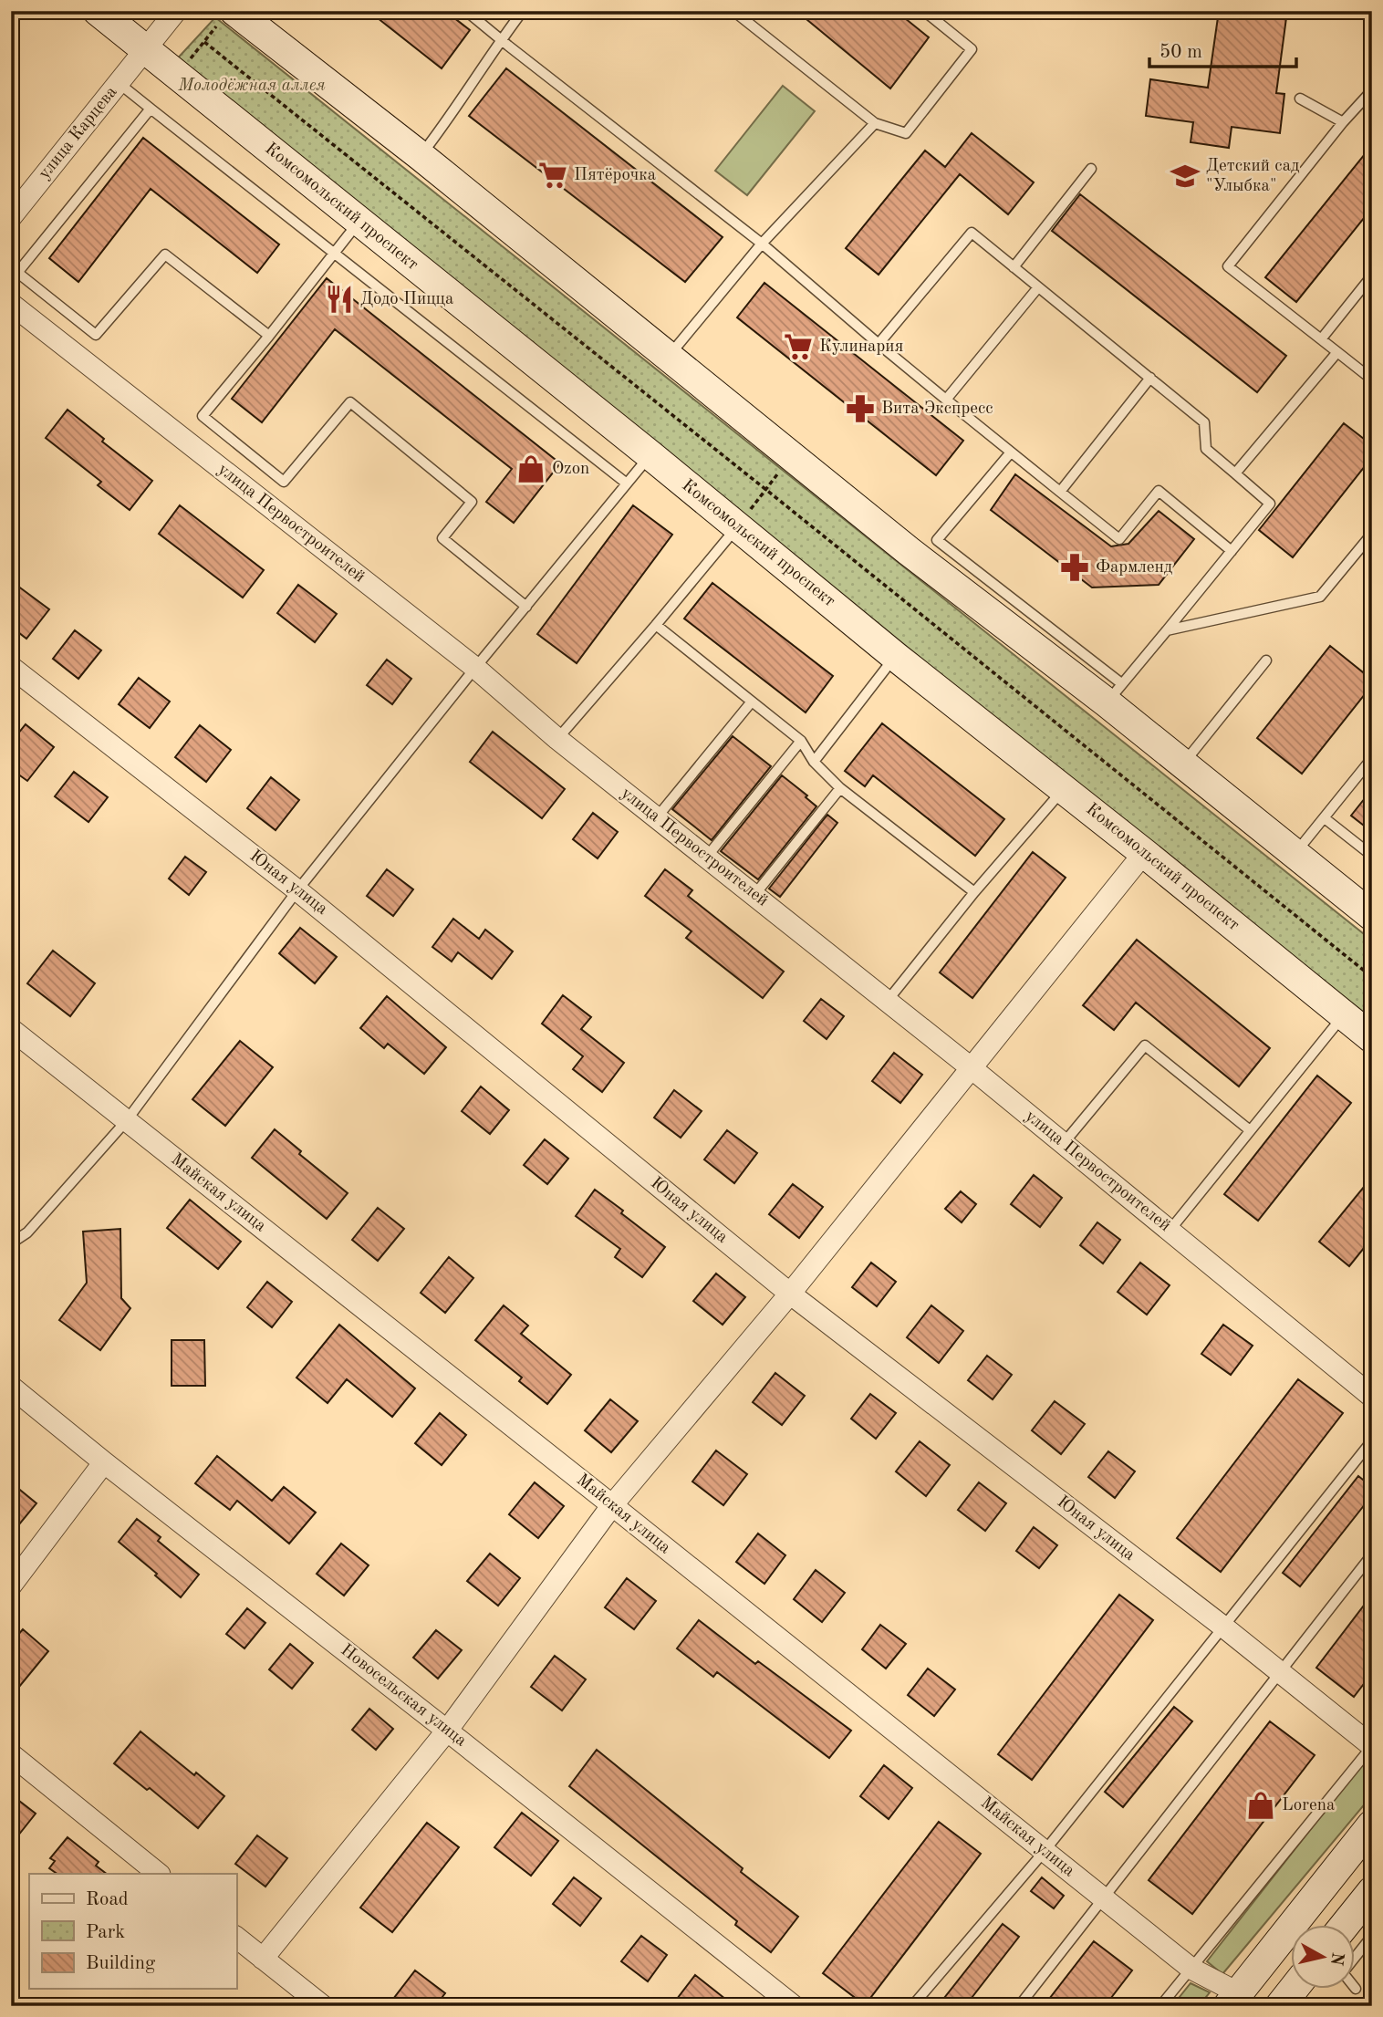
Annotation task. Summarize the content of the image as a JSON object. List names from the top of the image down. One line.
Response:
{"streets":{"main road":["Комсомольский проспект"],"street":["улица Карцева","улица Первостроителей","Юная улица","Майская улица","Новосельская улица"]},"crossings":[["улица Карцева","Комсомольский проспект"]],"parks":["Молодёжная аллея"],"places":{"supermarket":["Пятёрочка","Кулинария"],"school or university":["Детский сад \"Улыбка\""],"restaurant":["Додо Пицца"],"pharmacy":["Вита Экспресс","Фармленд"],"shop":["Ozon","Lorena"]},"legend":["Road","Park","Building"],"scale_bar":"50 m","north":"right"}
